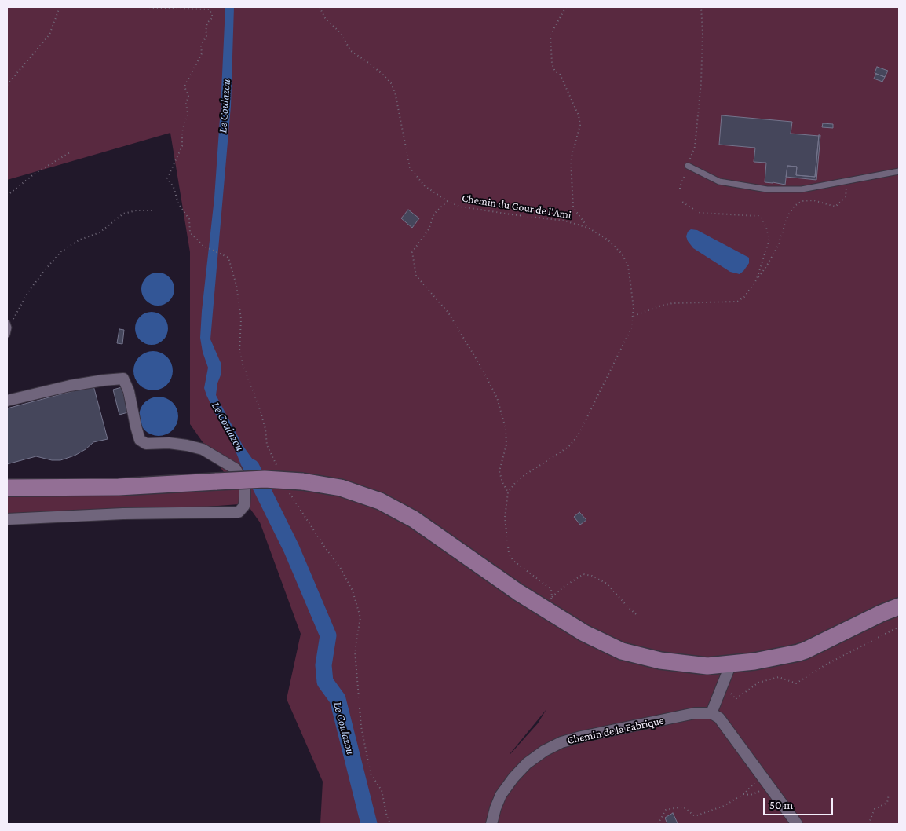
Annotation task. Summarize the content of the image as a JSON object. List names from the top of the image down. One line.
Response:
{"streets":{"street":["Chemin de la Fabrique"],"path":["Chemin du Gour de l'Ami"]},"water":["Le Coulazou"],"scale_bar":"50 m"}
